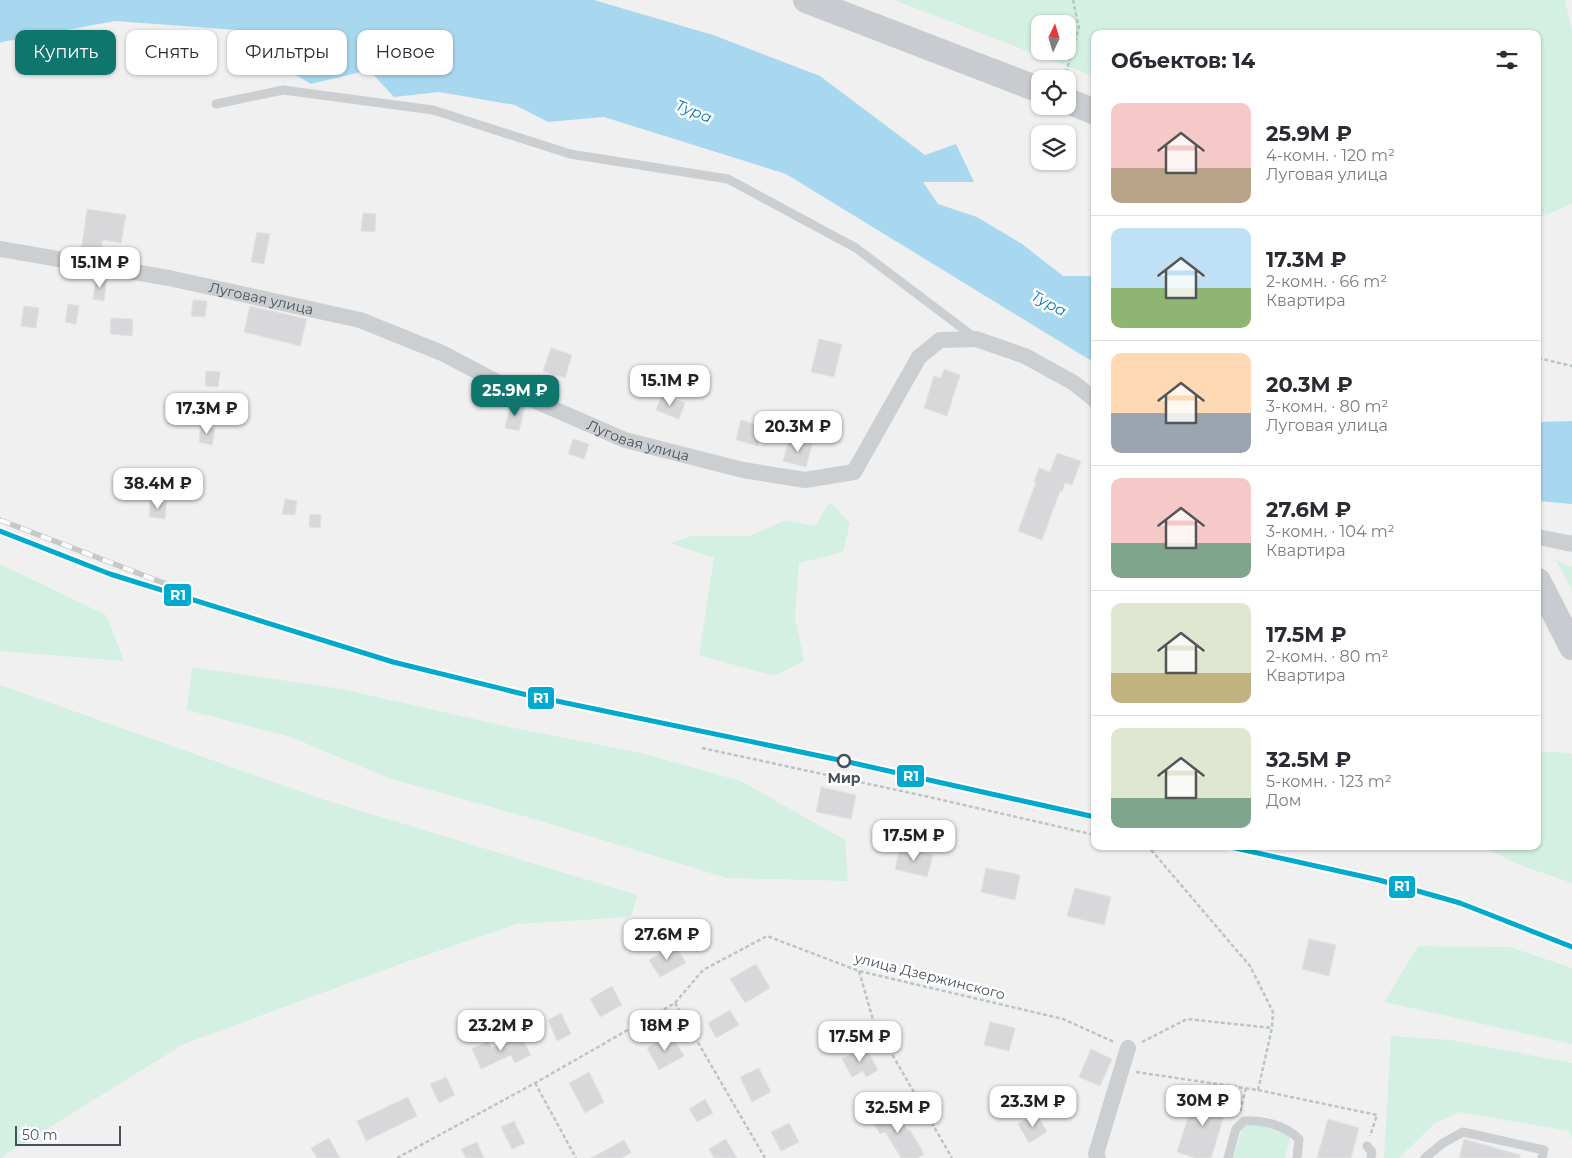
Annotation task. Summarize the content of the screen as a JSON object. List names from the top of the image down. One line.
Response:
{"streets":{"street":["Луговая улица"],"path":["улица Дзержинского"]},"water":["Тура"],"places":["Мир"],"lines":["transit line R1"],"scale_bar":"50 m","north":"top","page":{"chip":["Купить","Снять","Фильтры","Новое"],"heading":"Объектов: 14","list":[{"name":"25.9M ₽","note":"4-комн. · 120 m² · Луговая улица"},{"name":"17.3M ₽","note":"2-комн. · 66 m² · Квартира"},{"name":"20.3M ₽","note":"3-комн. · 80 m² · Луговая улица"},{"name":"27.6M ₽","note":"3-комн. · 104 m² · Квартира"},{"name":"17.5M ₽","note":"2-комн. · 80 m² · Квартира"},{"name":"32.5M ₽","note":"5-комн. · 123 m² · Дом"}],"price":["15.1M ₽","15.1M ₽","25.9M ₽","17.3M ₽","20.3M ₽","38.4M ₽","17.5M ₽","27.6M ₽","23.2M ₽","18M ₽","17.5M ₽","30M ₽","23.3M ₽","32.5M ₽"],"scale":"50 m"}}
